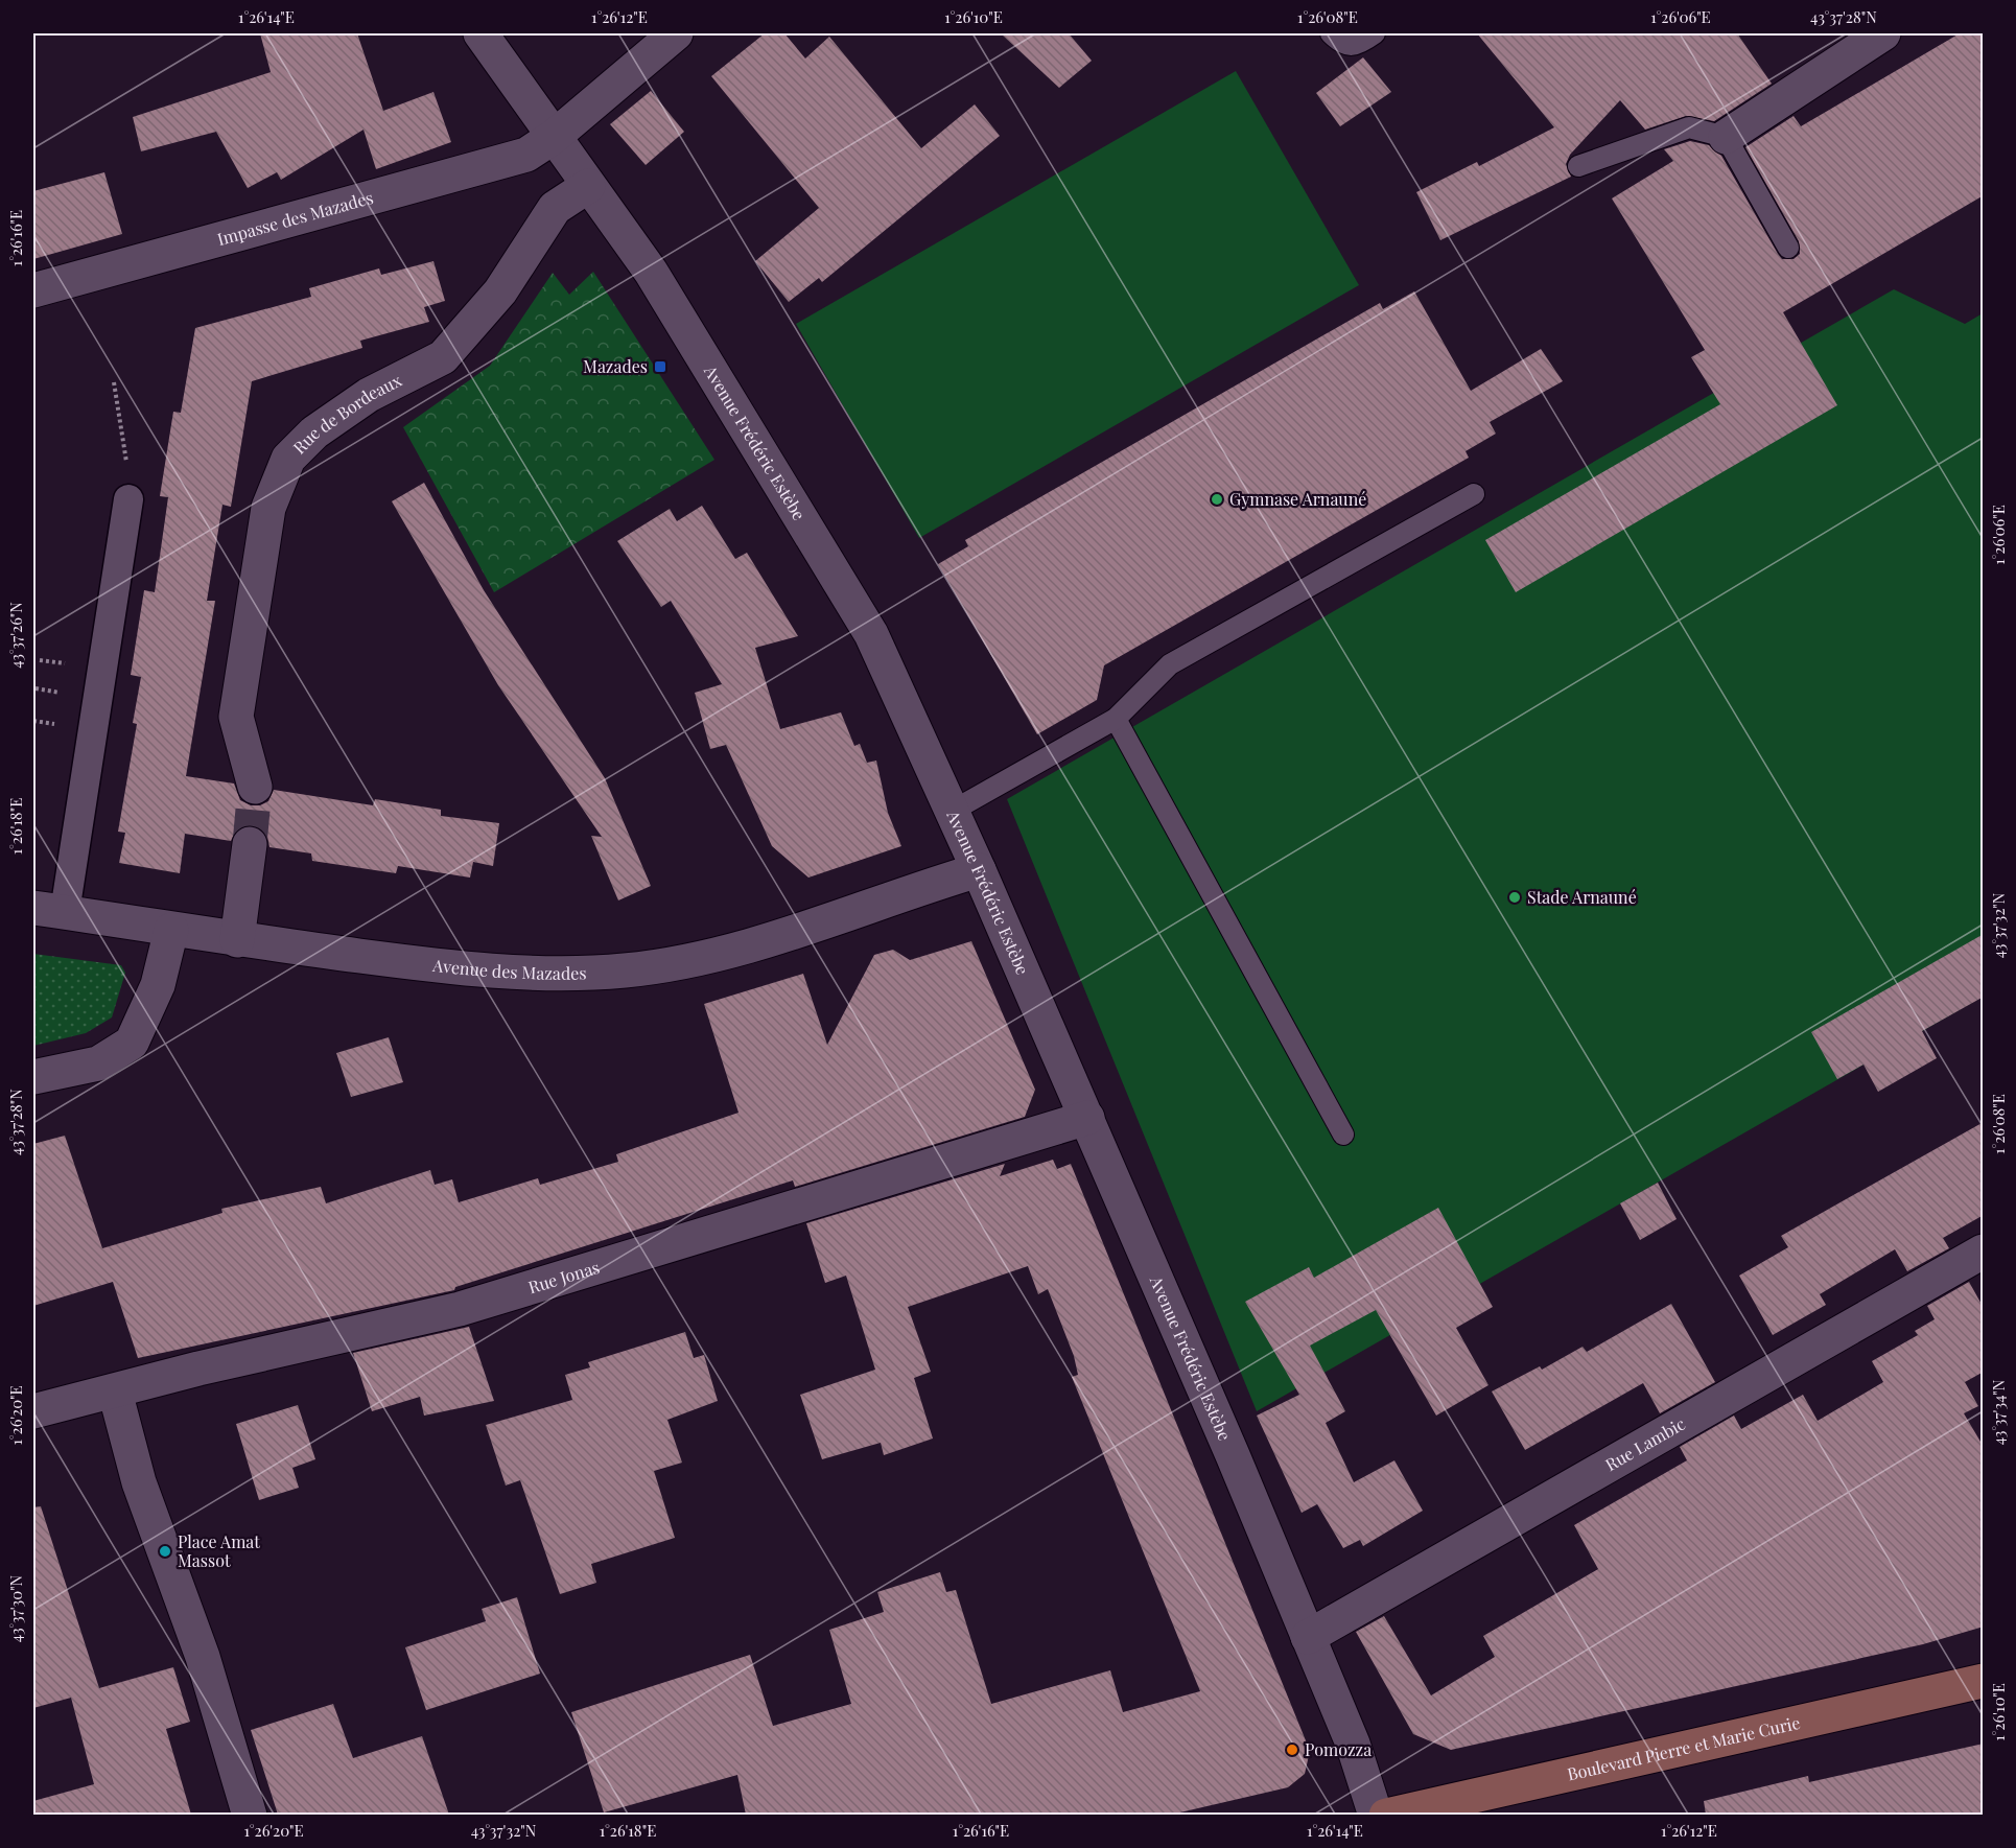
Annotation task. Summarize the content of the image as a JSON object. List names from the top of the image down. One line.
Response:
{"streets":{"main road":["Boulevard Pierre et Marie Curie"],"street":["Impasse des Mazades","Rue de Bordeaux","Avenue Frédéric Estèbe","Avenue des Mazades","Rue Jonas","Rue Lambic"]},"crossings":[["Impasse des Mazades","Avenue Frédéric Estèbe"],["Rue de Bordeaux","Avenue Frédéric Estèbe"],["Avenue Frédéric Estèbe","Avenue des Mazades"],["Avenue Frédéric Estèbe","Rue Jonas"],["Avenue Frédéric Estèbe","Rue Lambic"]],"places":{"transit":["Mazades"],"other":["Gymnase Arnauné","Stade Arnauné","Place Amat Massot","Pomozza"]},"coordinates":["1°26'14\"E","1°26'12\"E","1°26'10\"E","1°26'08\"E","1°26'06\"E","43°37'28\"N","1°26'16\"E","43°37'26\"N","1°26'18\"E","43°37'32\"N","43°37'34\"N","1°26'20\"E","43°37'30\"N"]}
